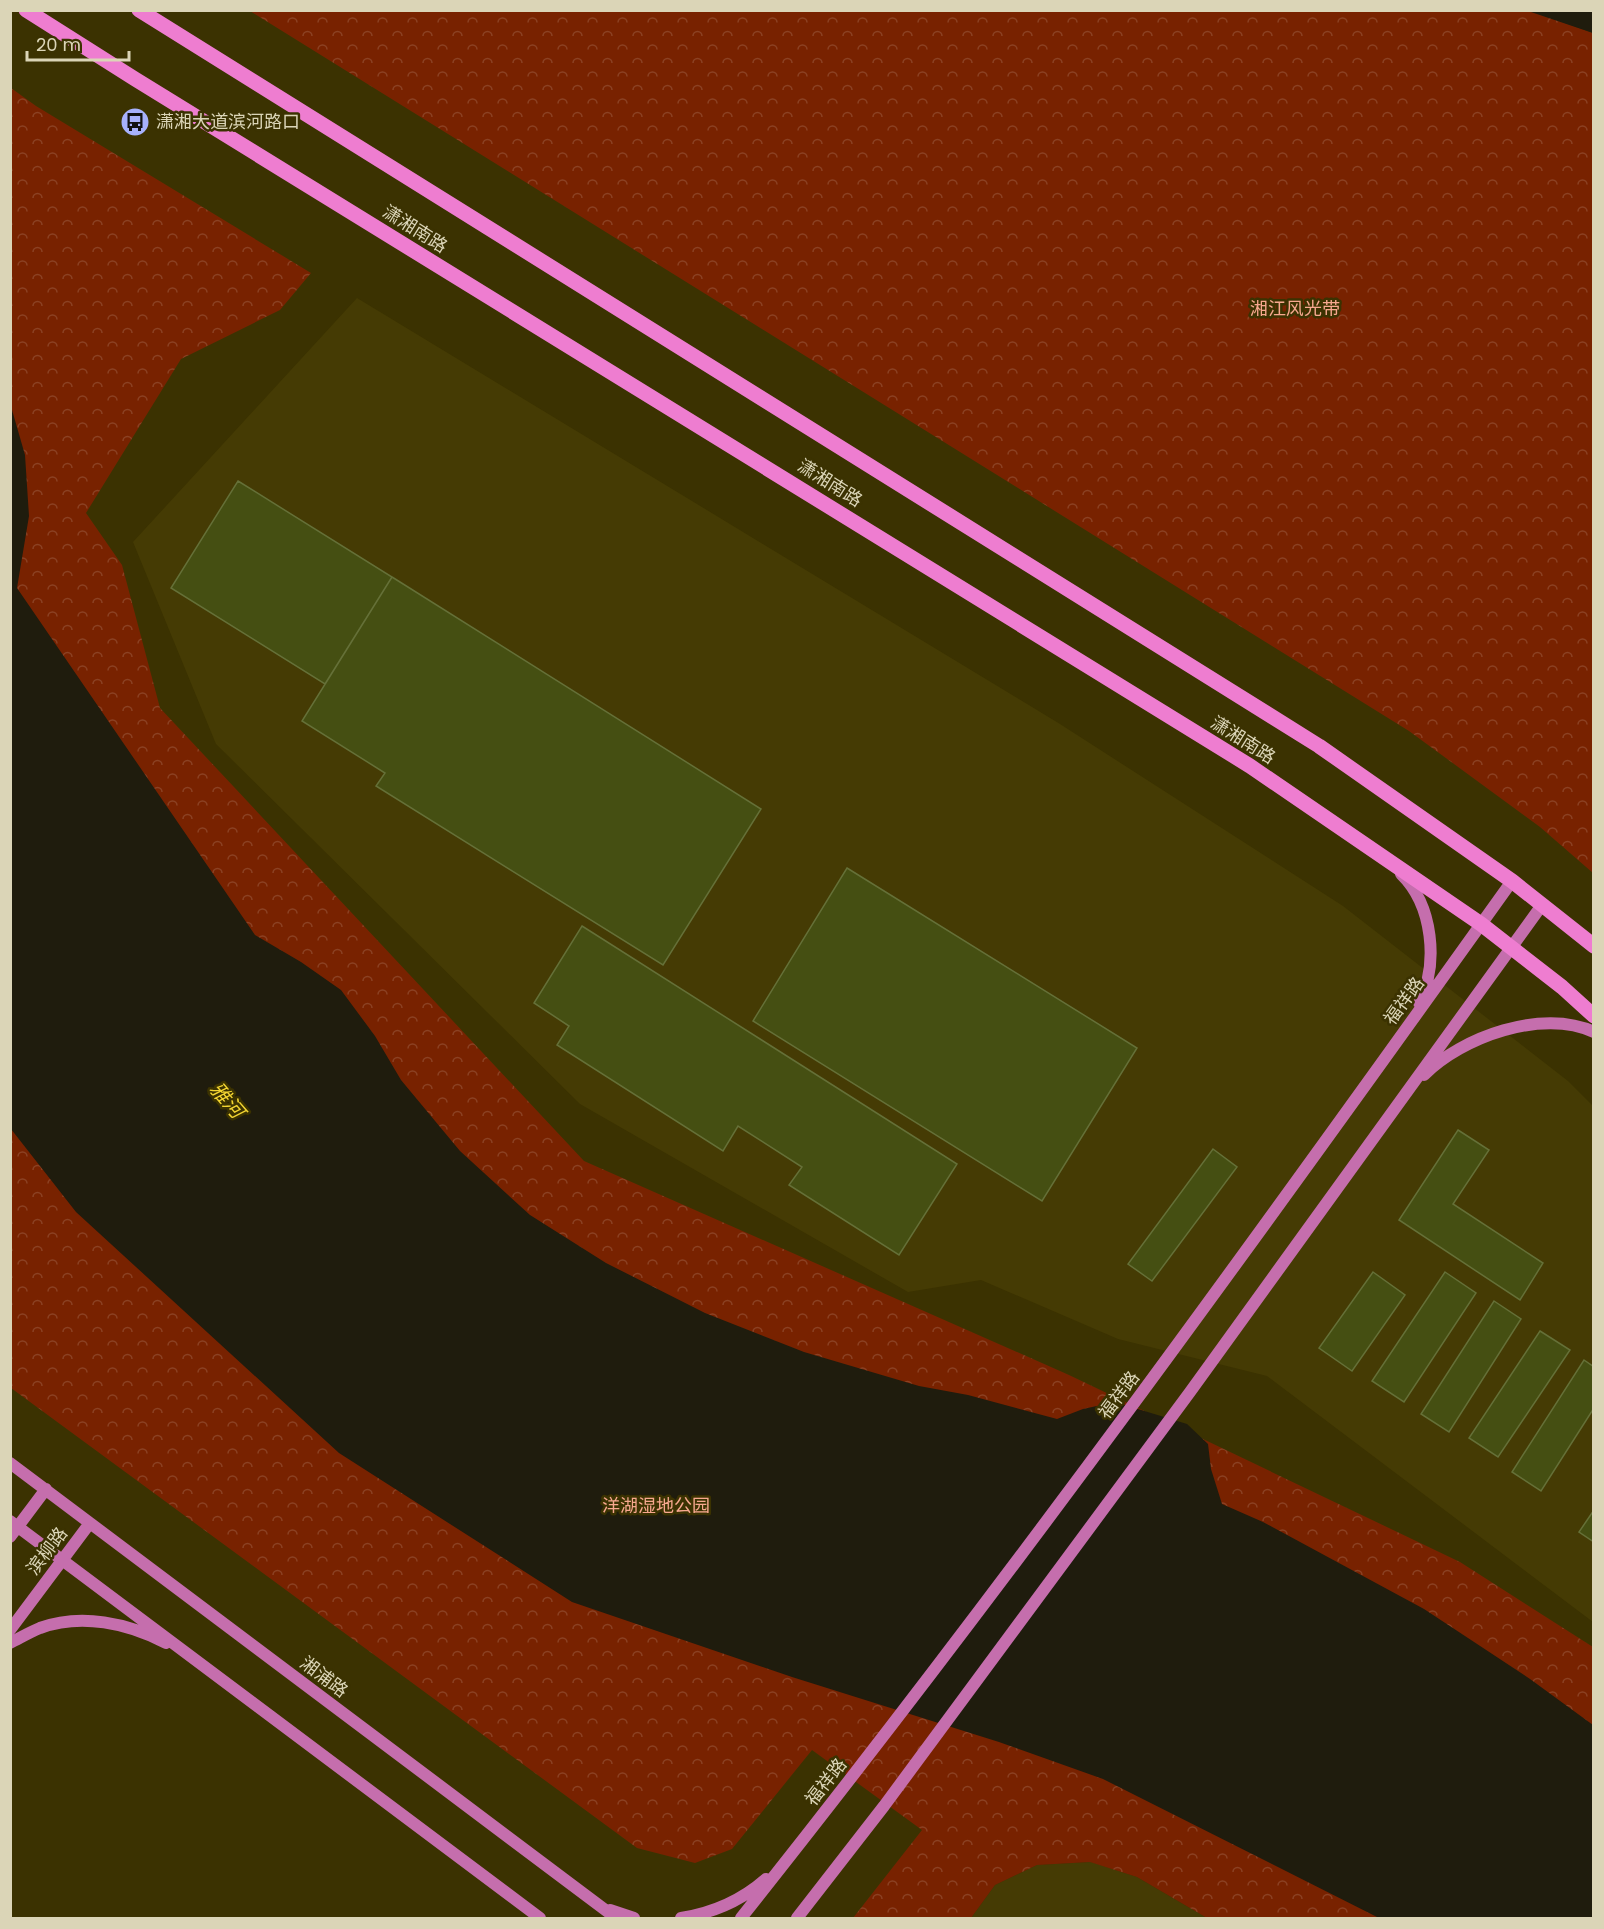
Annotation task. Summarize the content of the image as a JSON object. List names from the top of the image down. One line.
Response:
{"streets":{"main road":["潇湘南路","福祥路","滨柳路","湘浦路"]},"crossings":[["潇湘南路","福祥路"],["滨柳路","湘浦路"]],"water":["雅河"],"parks":["湘江风光带","洋湖湿地公园"],"places":{"bus stop":["潇湘大道滨河路口"]},"scale_bar":"20 m"}
